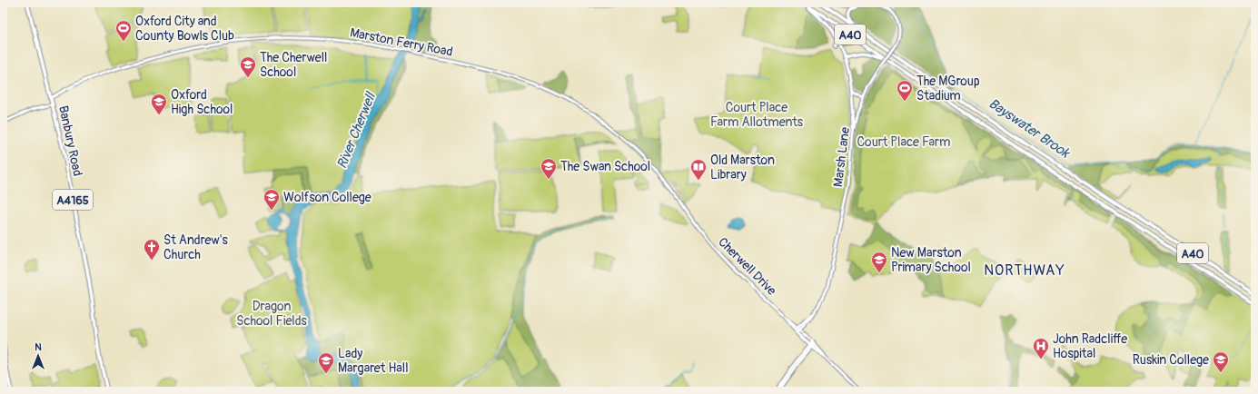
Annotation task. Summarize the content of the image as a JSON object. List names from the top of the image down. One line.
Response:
{"streets":{"main road":["A40","Marston Ferry Road","Banbury Road","Marsh Lane","A4165","Cherwell Drive"]},"crossings":[["Marston Ferry Road","Banbury Road"],["Marston Ferry Road","Cherwell Drive"],["Marsh Lane","Cherwell Drive"]],"districts":["NORTHWAY"],"water":["Bayswater Brook","River Cherwell"],"parks":["Court Place Farm Allotments","Court Place Farm","Dragon School Fields"],"places":{"sports":["Oxford City and County Bowls Club","The MGroup Stadium"],"school or university":["The Cherwell School","Oxford High School","The Swan School","Wolfson College","New Marston Primary School","Ruskin College","Lady Margaret Hall"],"library":["Old Marston Library"],"church":["St Andrew's Church"],"hospital":["John Radcliffe Hospital"]},"north":"top"}
